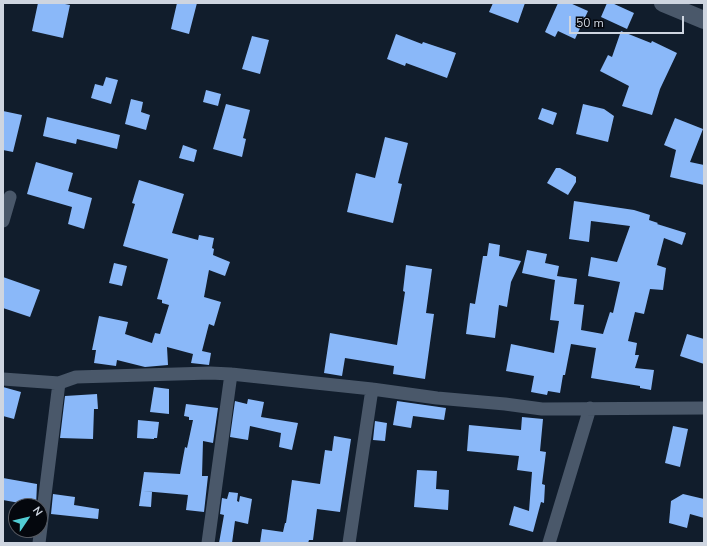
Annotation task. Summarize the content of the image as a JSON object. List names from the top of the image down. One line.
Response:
{"scale_bar":"50 m","north":"top right"}
